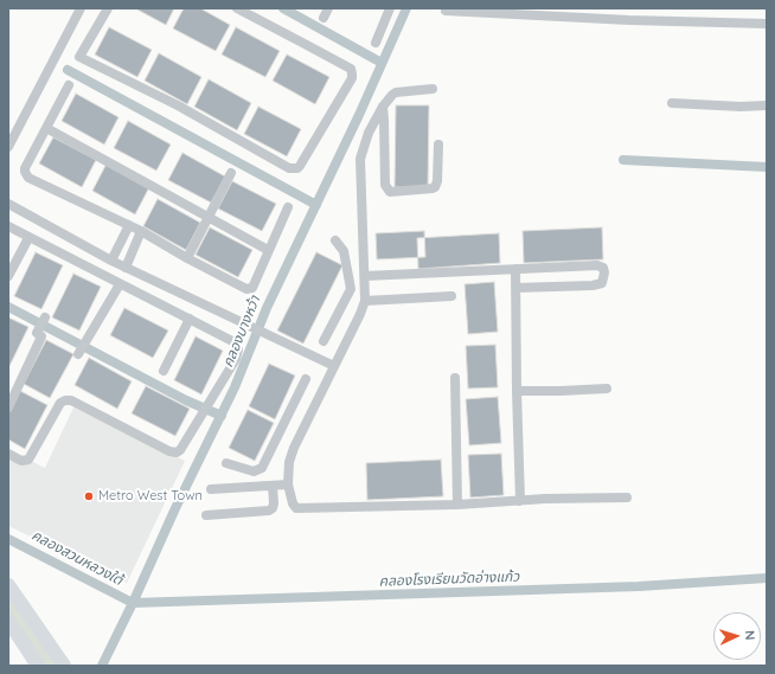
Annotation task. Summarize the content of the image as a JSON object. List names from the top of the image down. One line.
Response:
{"water":["คลองบางหว้า","คลองสวนหลวงใต้","คลองโรงเรียนวัดอ่างแก้ว"],"places":["Metro West Town"],"north":"right"}
